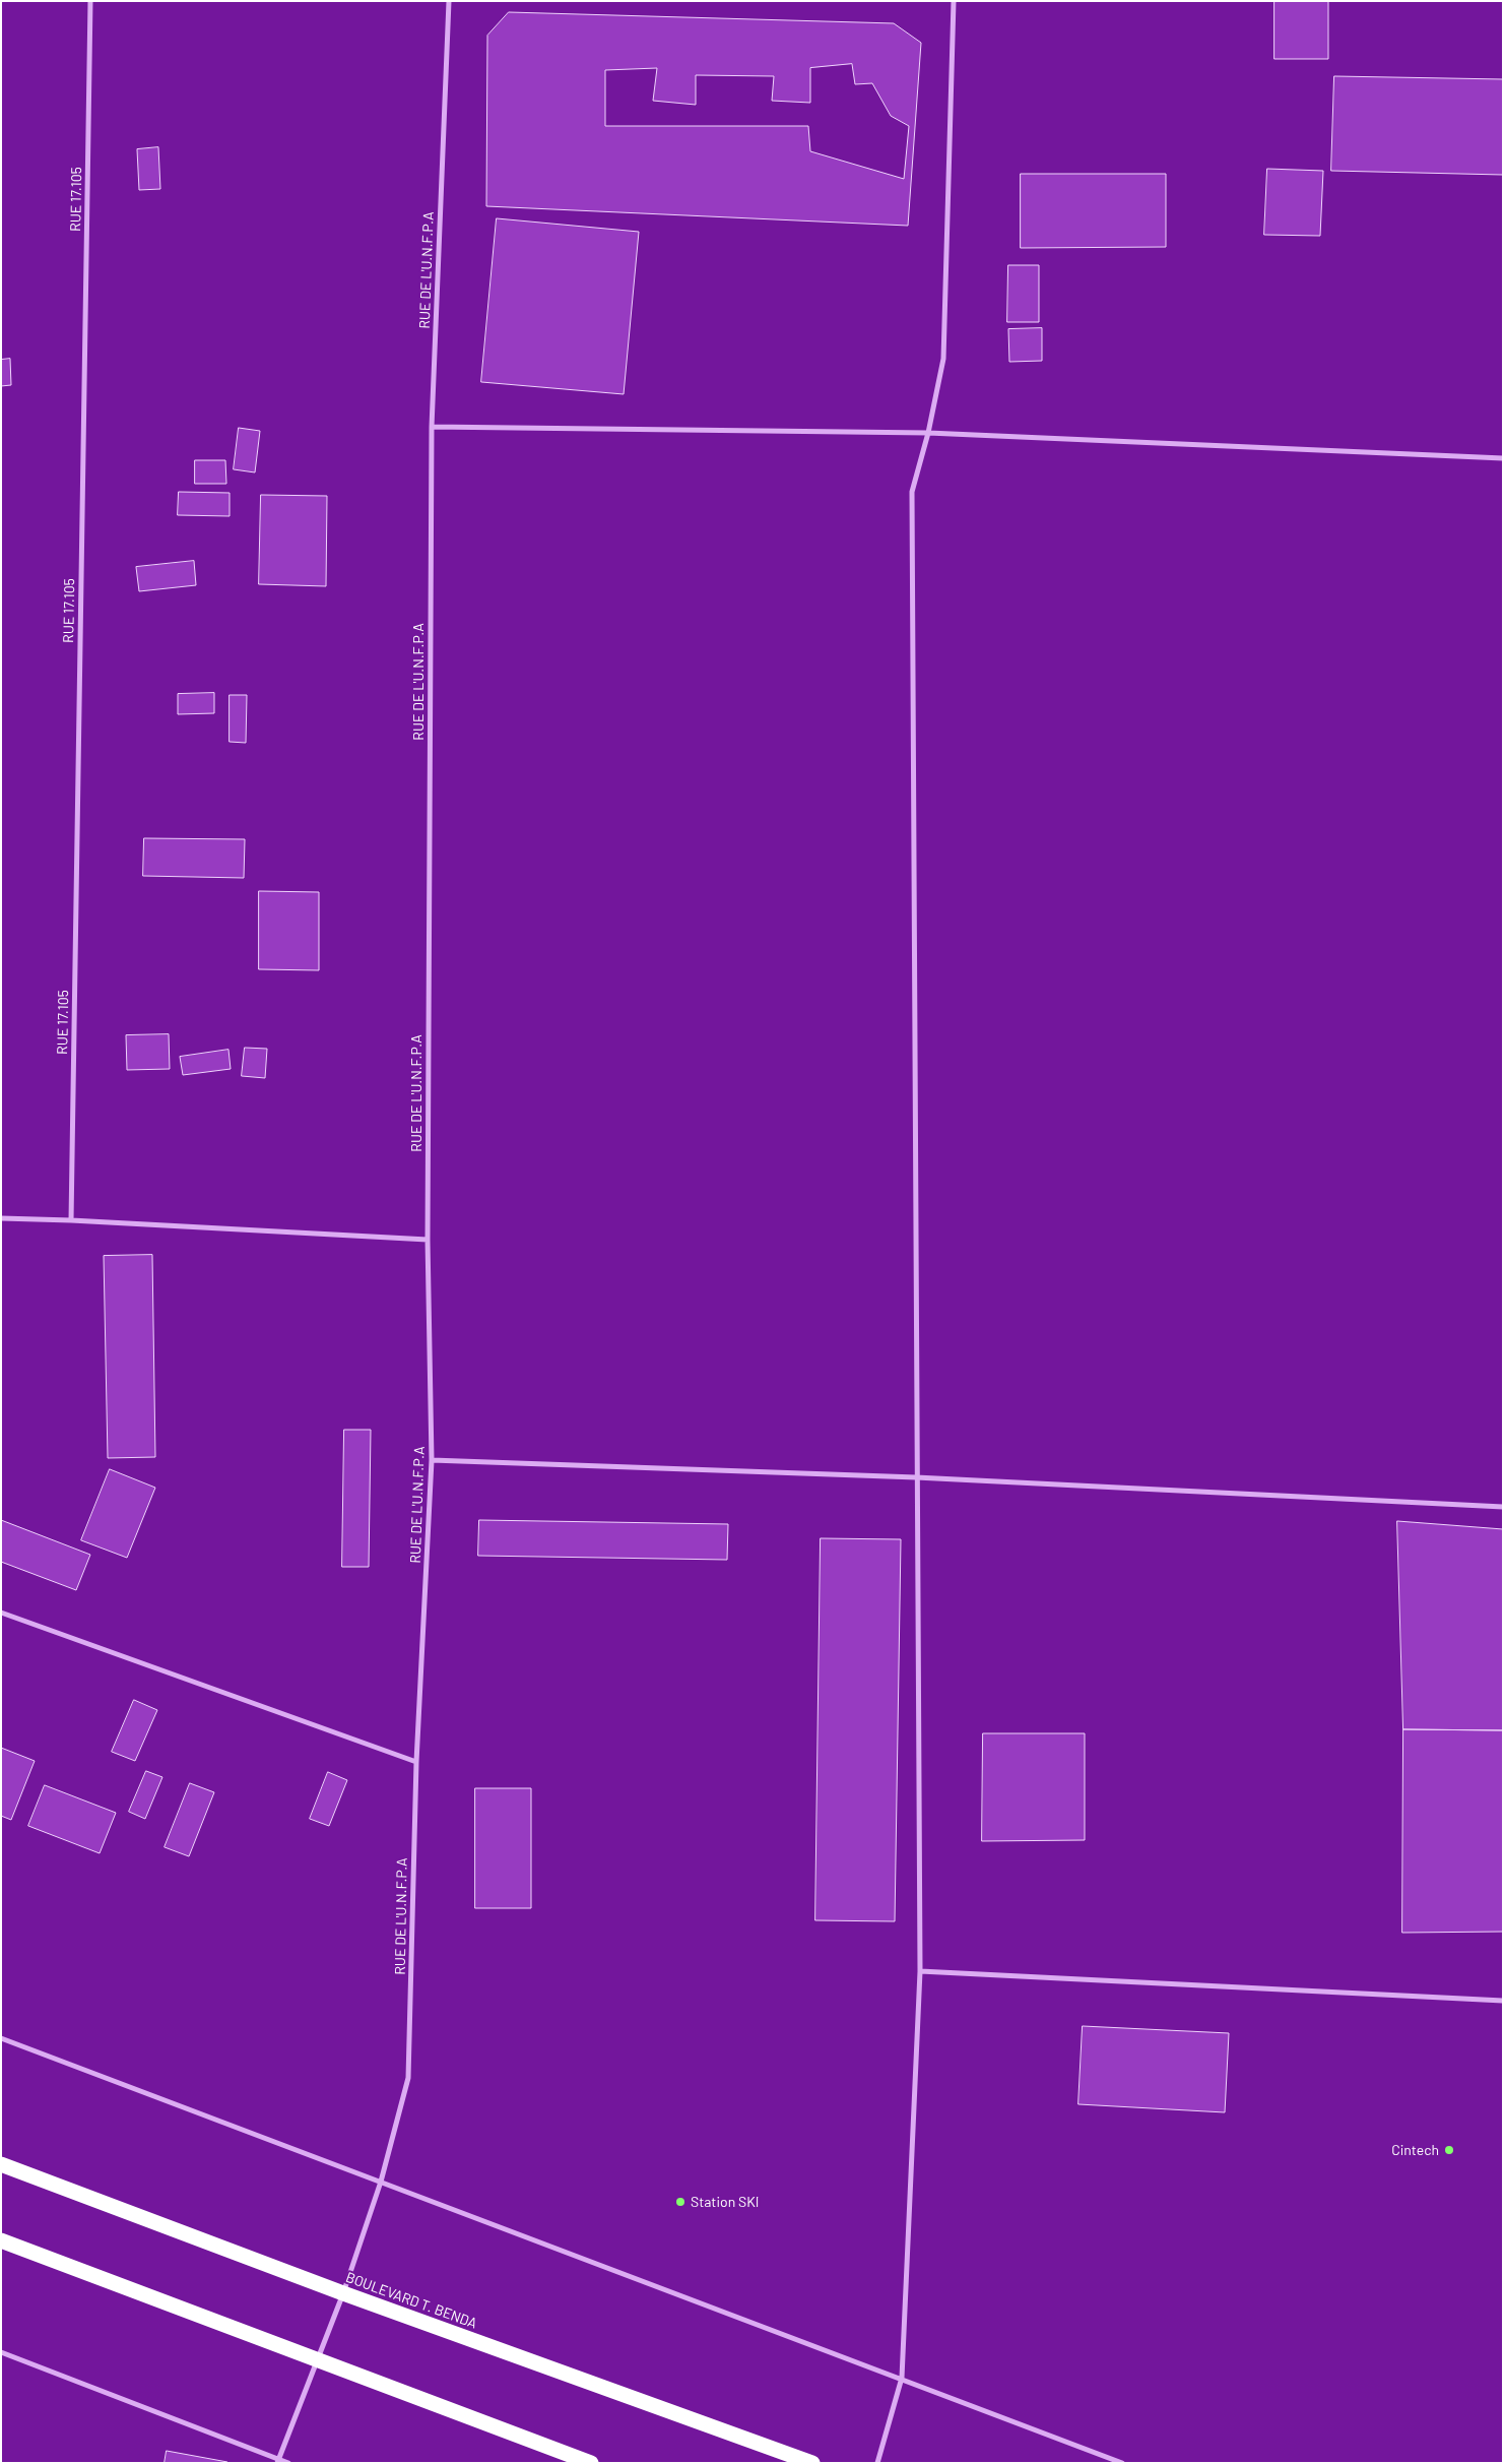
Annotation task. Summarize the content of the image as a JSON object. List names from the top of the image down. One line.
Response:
{"streets":{"highway":["BOULEVARD T. BENDA"],"street":["RUE 17.105","RUE DE L'U.N.F.P.A"]},"crossings":[["RUE DE L'U.N.F.P.A","BOULEVARD T. BENDA"]],"places":["Cintech","Station SKI"]}
